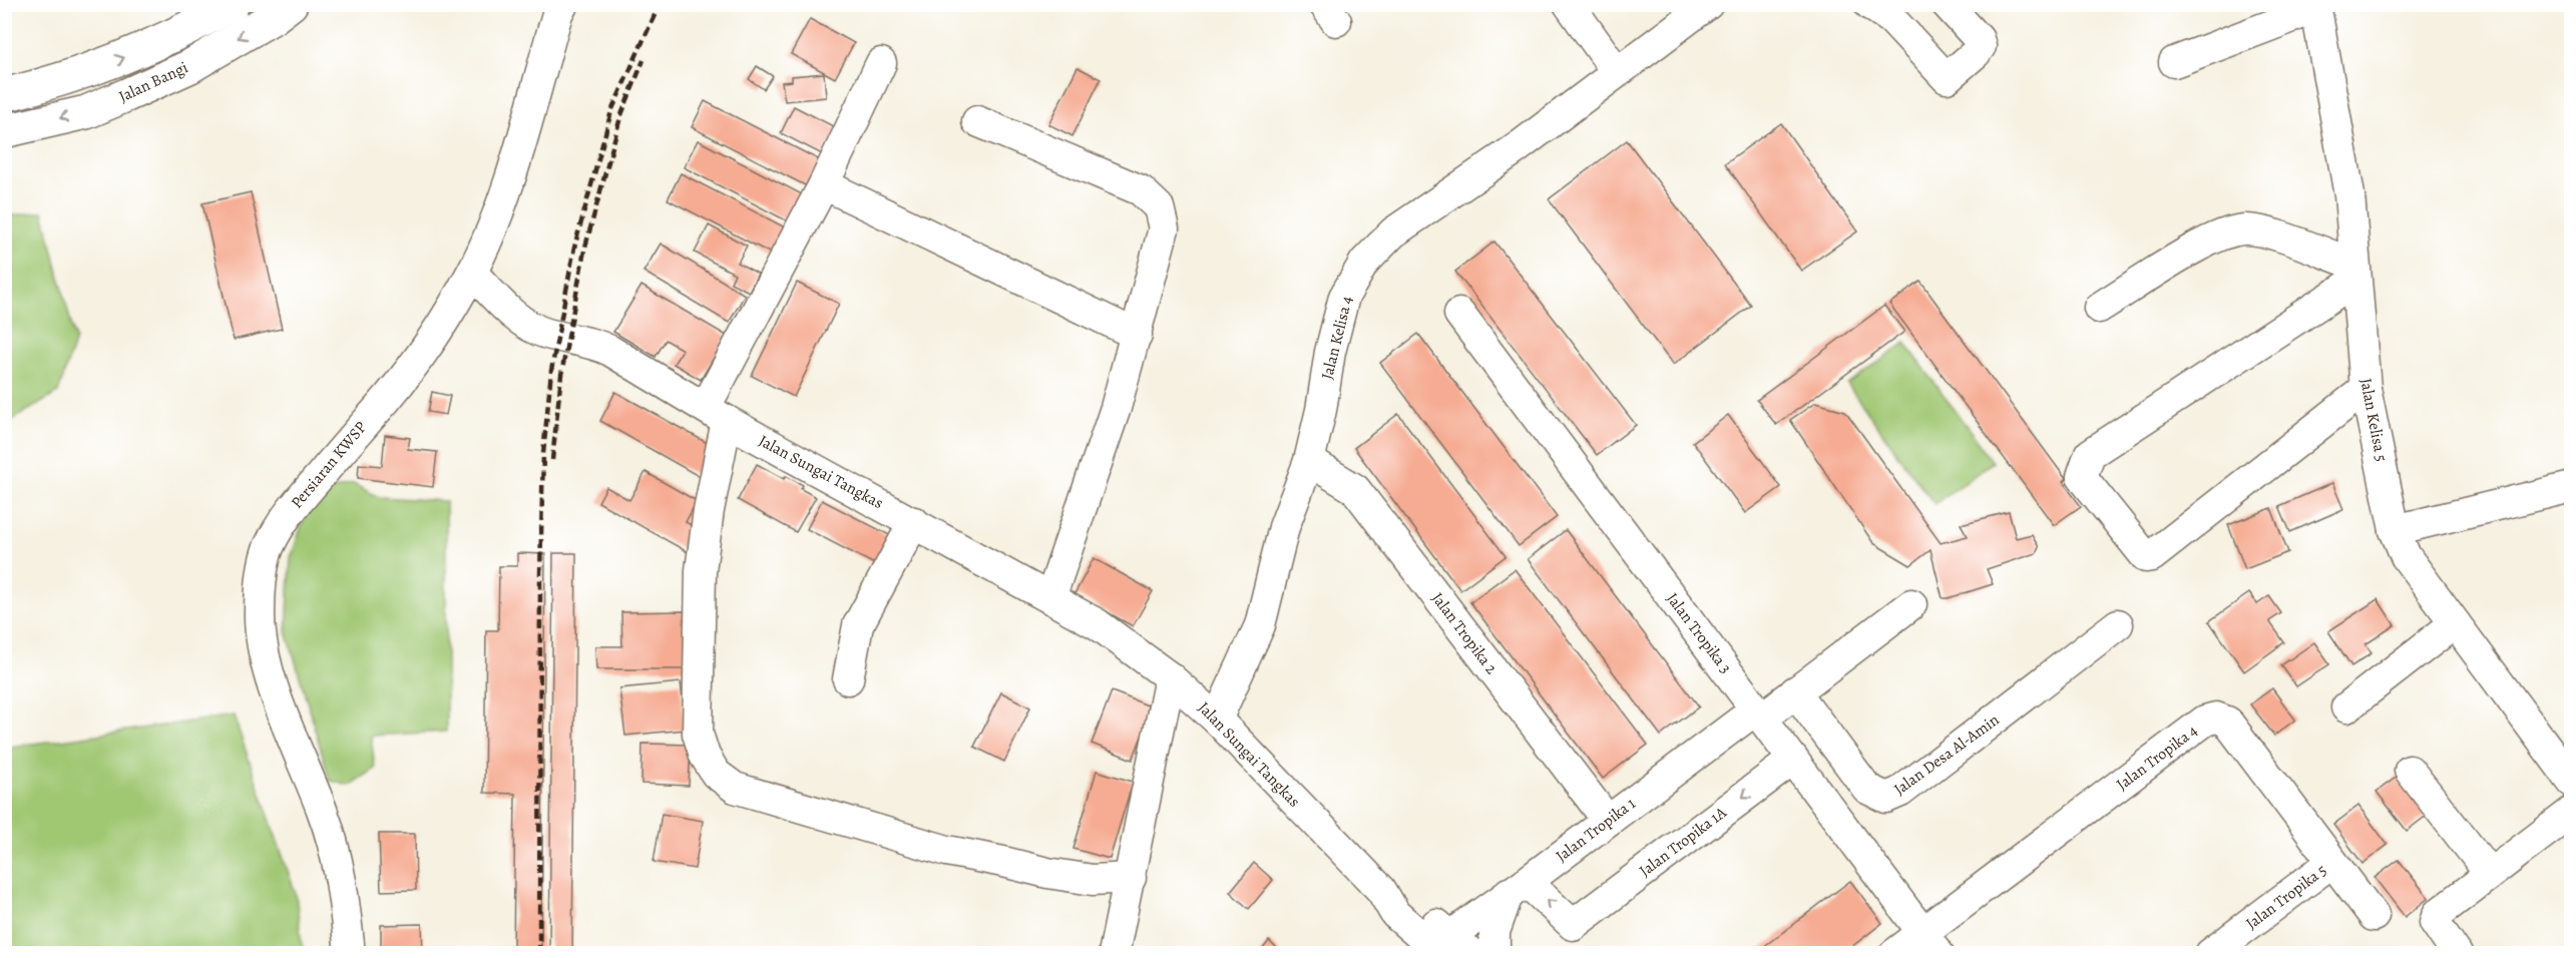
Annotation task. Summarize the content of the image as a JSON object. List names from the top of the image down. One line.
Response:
{"streets":{"main road":["Jalan Bangi"],"street":["Jalan Kelisa 4","Jalan Kelisa 5","Persiaran KWSP","Jalan Sungai Tangkas","Jalan Tropika 2","Jalan Tropika 3","Jalan Desa Al-Amin","Jalan Tropika 4","Jalan Tropika 1","Jalan Tropika 1A","Jalan Tropika 5"]},"crossings":[["Jalan Kelisa 4","Jalan Sungai Tangkas"],["Jalan Kelisa 4","Jalan Tropika 2"],["Persiaran KWSP","Jalan Sungai Tangkas"],["Jalan Tropika 2","Jalan Tropika 1"],["Jalan Tropika 3","Jalan Tropika 4"],["Jalan Tropika 3","Jalan Tropika 1"],["Jalan Tropika 3","Jalan Tropika 1A"],["Jalan Desa Al-Amin","Jalan Tropika 1"],["Jalan Tropika 4","Jalan Tropika 5"],["Jalan Tropika 1","Jalan Tropika 1A"]],"one_way":["Jalan Tropika 1A"]}
